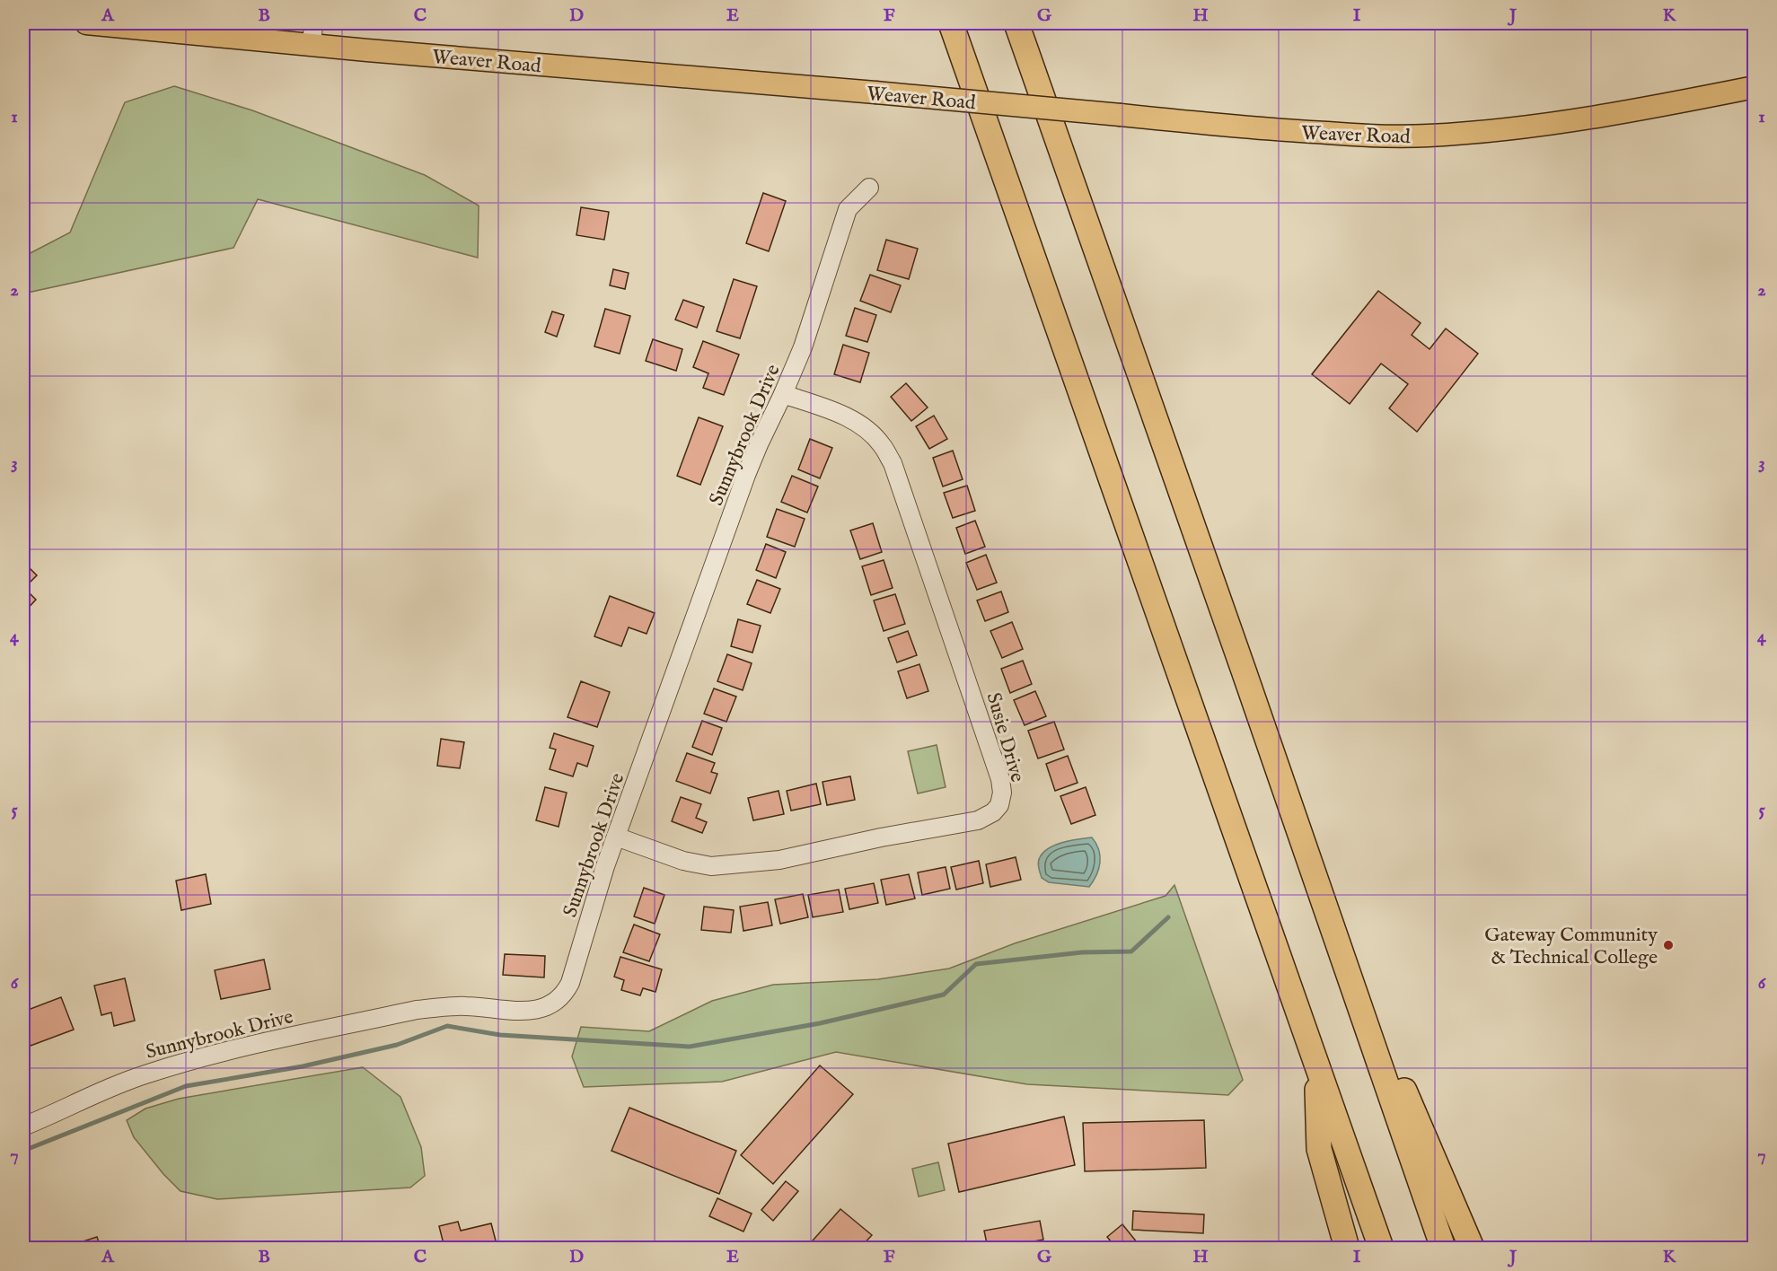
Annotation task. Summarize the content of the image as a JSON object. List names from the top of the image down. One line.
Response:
{"streets":{"main road":["Weaver Road"],"street":["Sunnybrook Drive","Susie Drive"]},"crossings":[["Sunnybrook Drive","Susie Drive"]],"places":["Gateway Community & Technical College"],"grid":{"columns":["A","B","C","D","E","F","G","H","I","J","K"],"rows":["1","2","3","4","5","6","7"]}}
